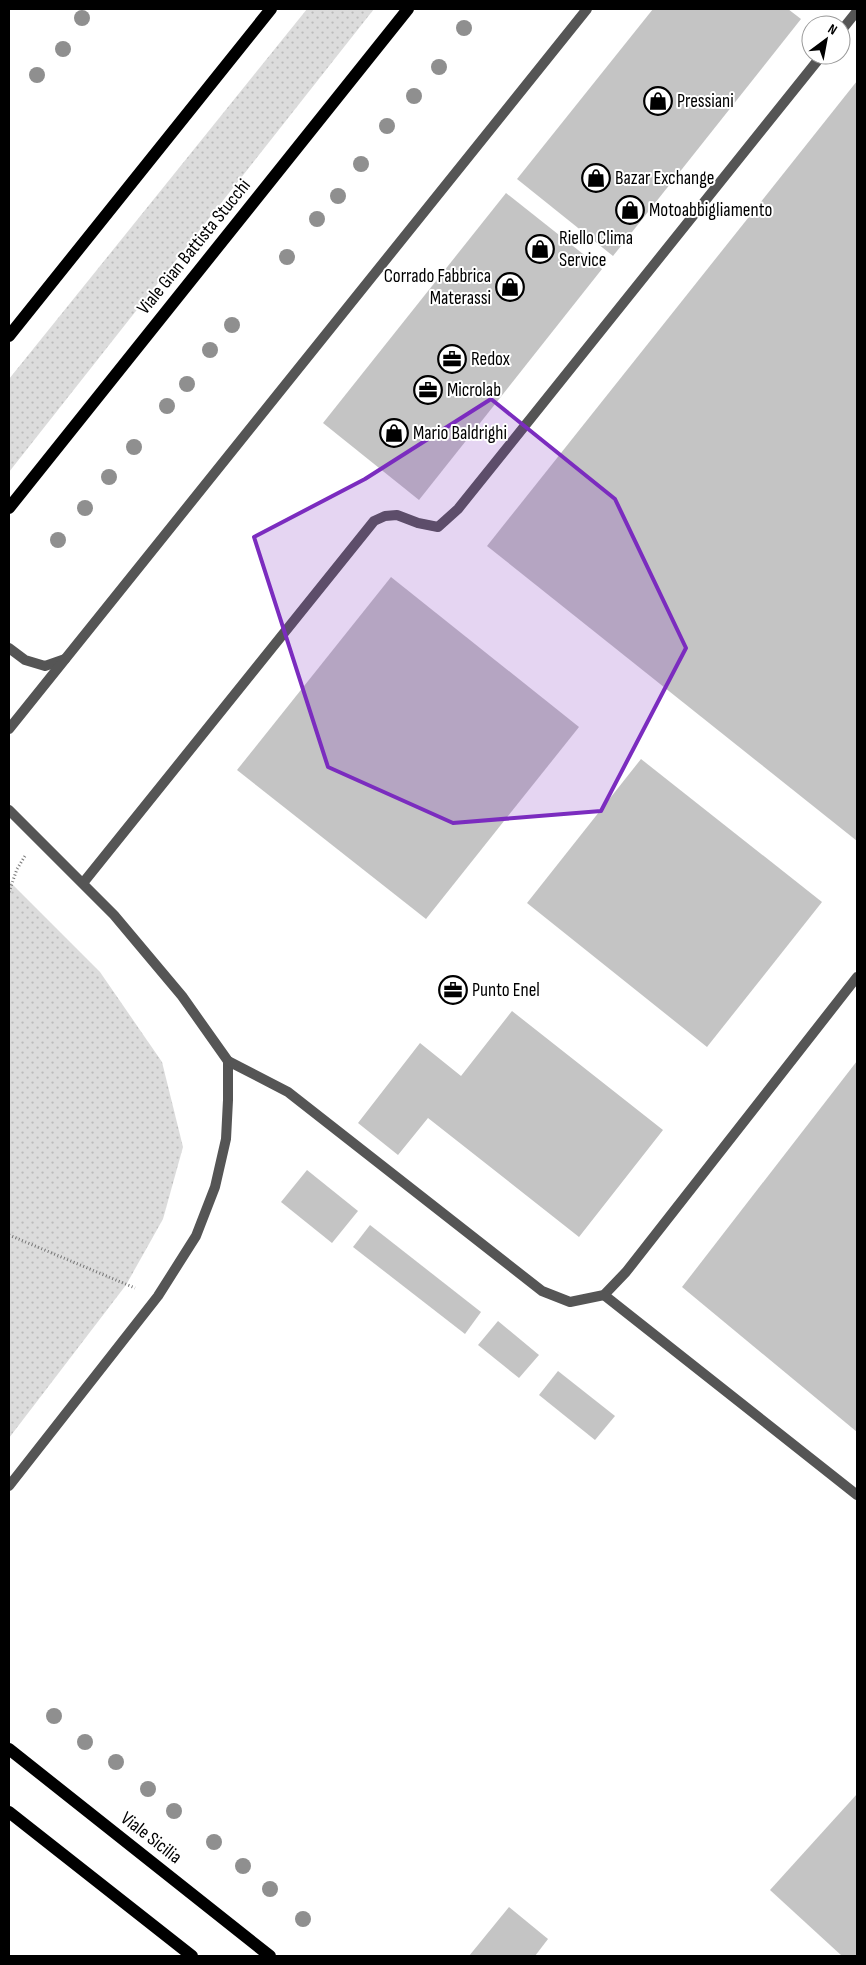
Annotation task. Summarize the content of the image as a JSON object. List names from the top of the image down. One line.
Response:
{"streets":{"main road":["Viale Gian Battista Stucchi","Viale Sicilia"]},"places":{"shop":["Pressiani","Bazar Exchange","Motoabbigliamento","Riello Clima Service","Corrado Fabbrica Materassi","Mario Baldrighi"],"office":["Redox","Microlab","Punto Enel"]},"north":"top right"}
